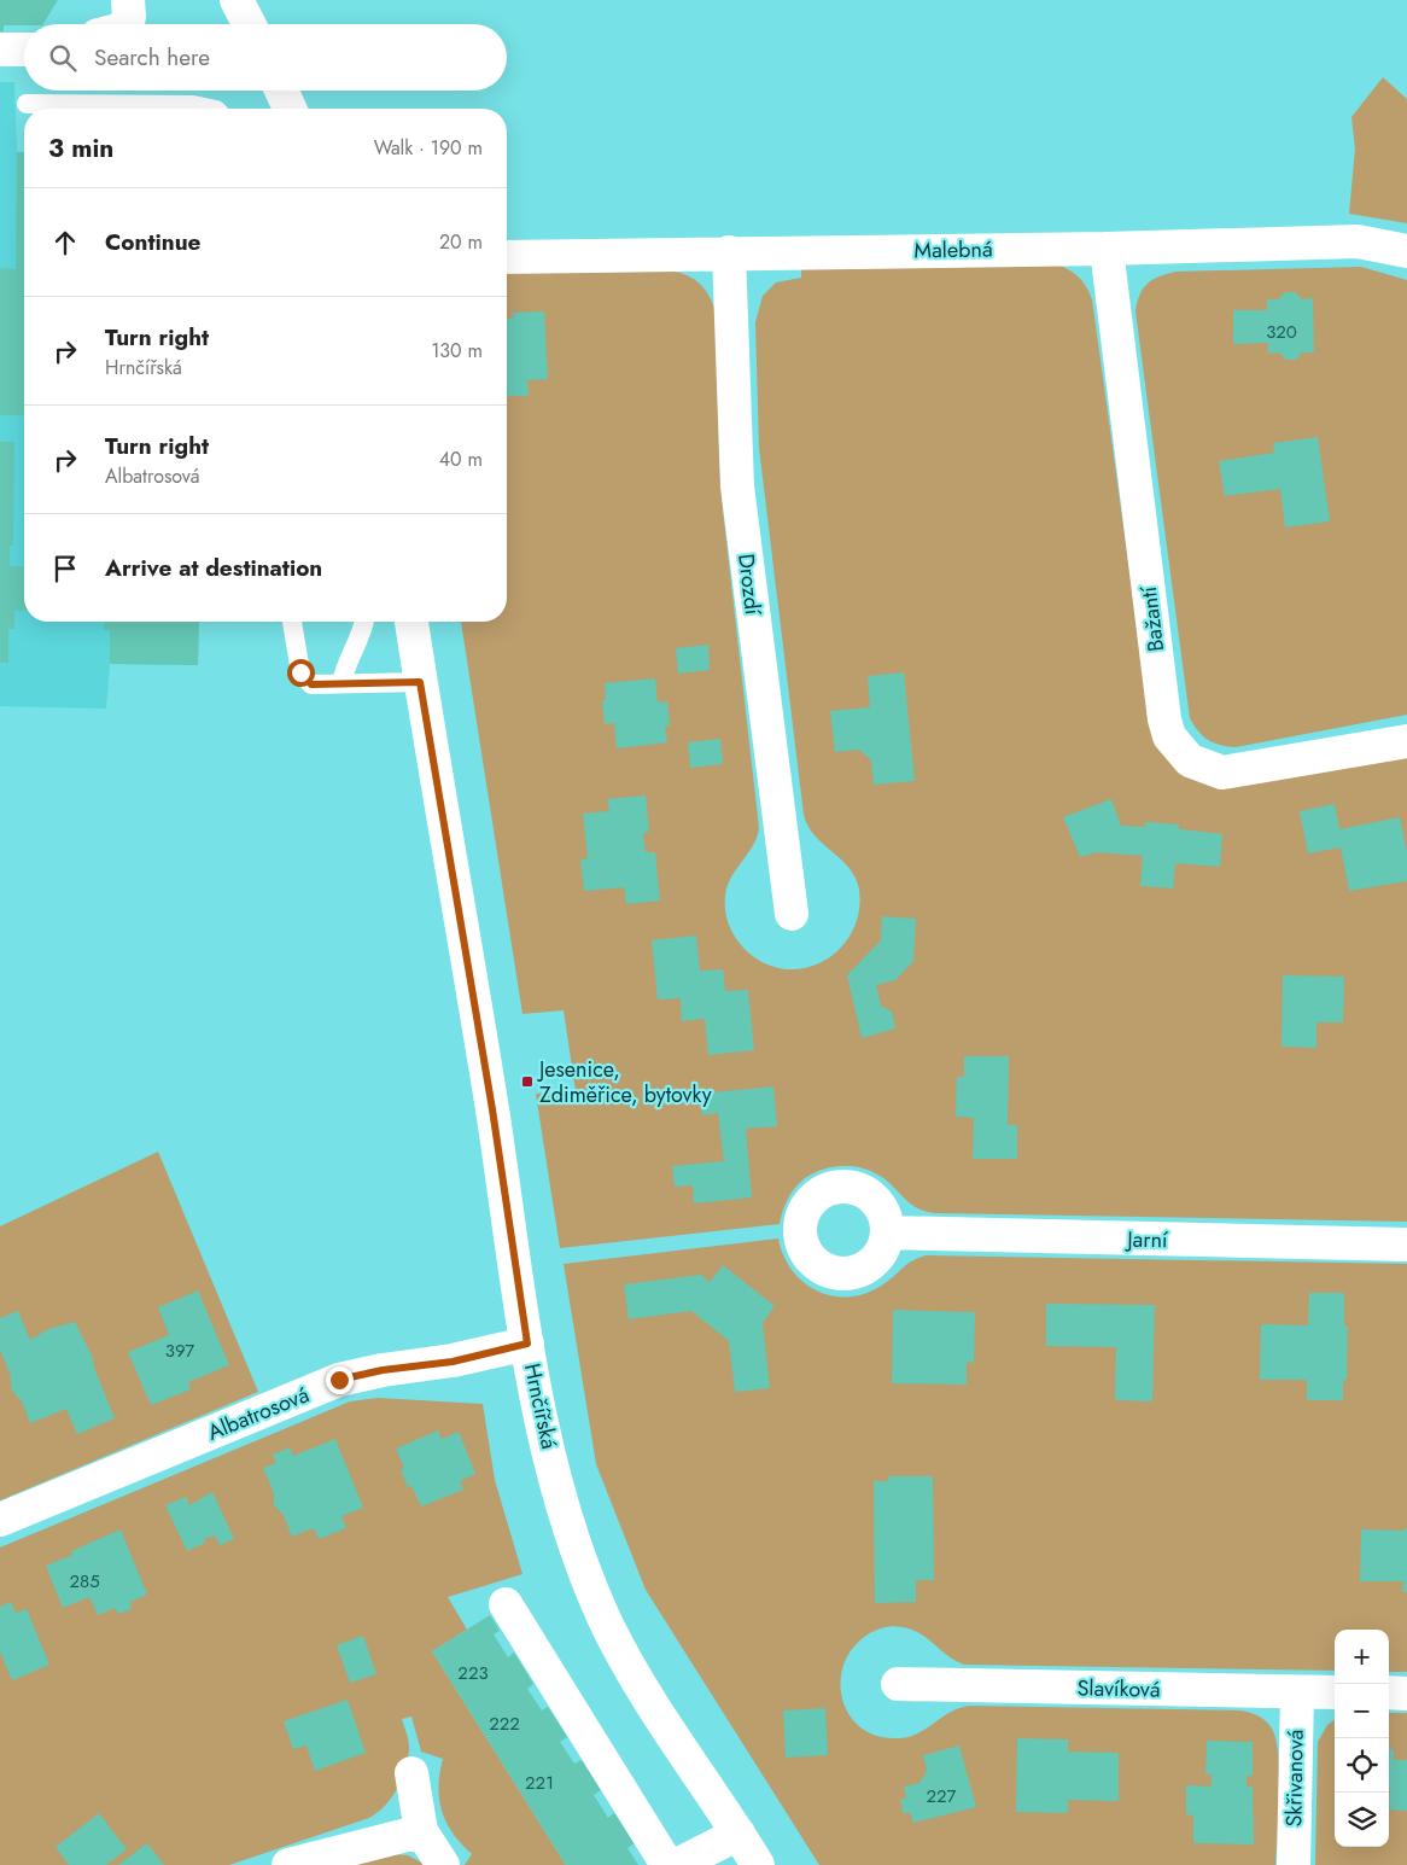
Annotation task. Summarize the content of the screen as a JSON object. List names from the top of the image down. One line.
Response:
{"streets":{"street":["Malebná","Drozdí","Bažantí","Jarní","Hrnčířská","Albatrosová","Slavíková","Skřivanová"]},"crossings":[["Malebná","Drozdí"],["Malebná","Bažantí"],["Hrnčířská","Albatrosová"],["Slavíková","Skřivanová"]],"places":{"transit":["Jesenice, Zdiměřice, bytovky"]},"house_numbers":["320","397","285","223","222","221","227"],"page":{"search":"Search here","heading":["3 min","Walk · 190 m"],"list":[["Continue","20 m"],["Turn right","Hrnčířská","130 m"],["Turn right","Albatrosová","40 m"],"Arrive at destination"],"map_buttons":["+","−"]}}
